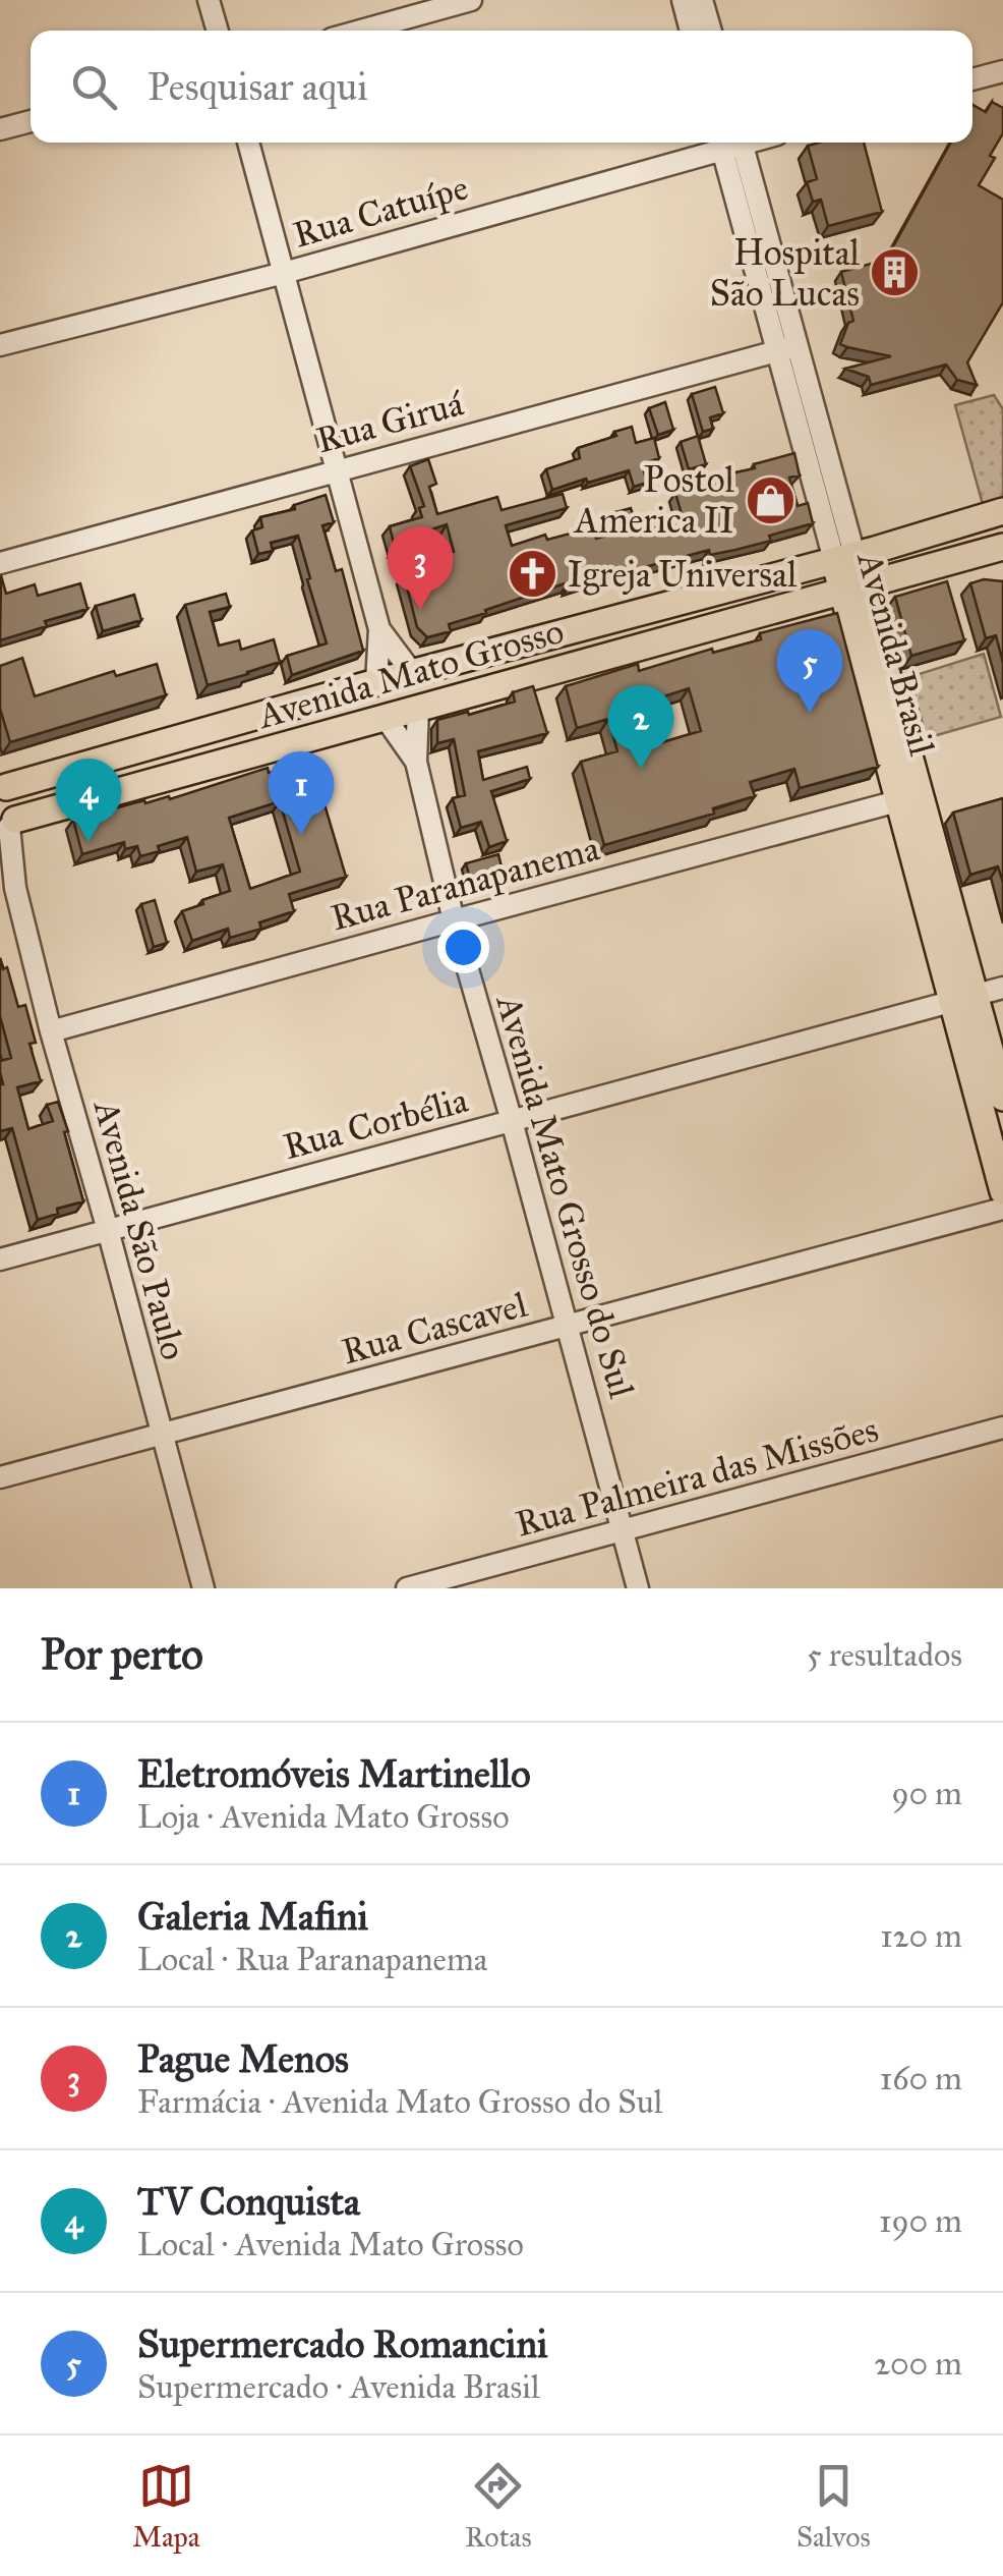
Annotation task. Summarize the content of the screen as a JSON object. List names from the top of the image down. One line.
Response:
{"streets":{"main road":["Avenida Brasil","Avenida Mato Grosso"],"street":["Rua Catuípe","Rua Giruá","Rua Paranapanema","Rua Corbélia","Avenida Mato Grosso do Sul","Avenida São Paulo","Rua Cascavel","Rua Palmeira das Missões"]},"crossings":[["Rua Giruá","Avenida Brasil"],["Avenida Brasil","Avenida Mato Grosso"],["Avenida Brasil","Rua Paranapanema"],["Avenida Brasil","Rua Corbélia"],["Avenida Mato Grosso","Avenida São Paulo"],["Rua Paranapanema","Avenida Mato Grosso do Sul"],["Rua Paranapanema","Avenida São Paulo"],["Rua Corbélia","Avenida Mato Grosso do Sul"],["Rua Corbélia","Avenida São Paulo"],["Avenida Mato Grosso do Sul","Rua Cascavel"],["Avenida Mato Grosso do Sul","Rua Palmeira das Missões"],["Avenida São Paulo","Rua Cascavel"]],"places":{"building":["Hospital São Lucas"],"shop":["Postol America II"],"church":["Igreja Universal"]},"page":{"search":"Pesquisar aqui","pins":["3","5","2","1","4"],"heading":["Por perto","5 resultados"],"list":[{"mark":"1","name":"Eletromóveis Martinello","note":"Loja · Avenida Mato Grosso","value":"90 m"},{"mark":"2","name":"Galeria Mafini","note":"Local · Rua Paranapanema","value":"120 m"},{"mark":"3","name":"Pague Menos","note":"Farmácia · Avenida Mato Grosso do Sul","value":"160 m"},{"mark":"4","name":"TV Conquista","note":"Local · Avenida Mato Grosso","value":"190 m"},{"mark":"5","name":"Supermercado Romancini","note":"Supermercado · Avenida Brasil","value":"200 m"}],"nav":["Mapa","Rotas","Salvos"]}}
